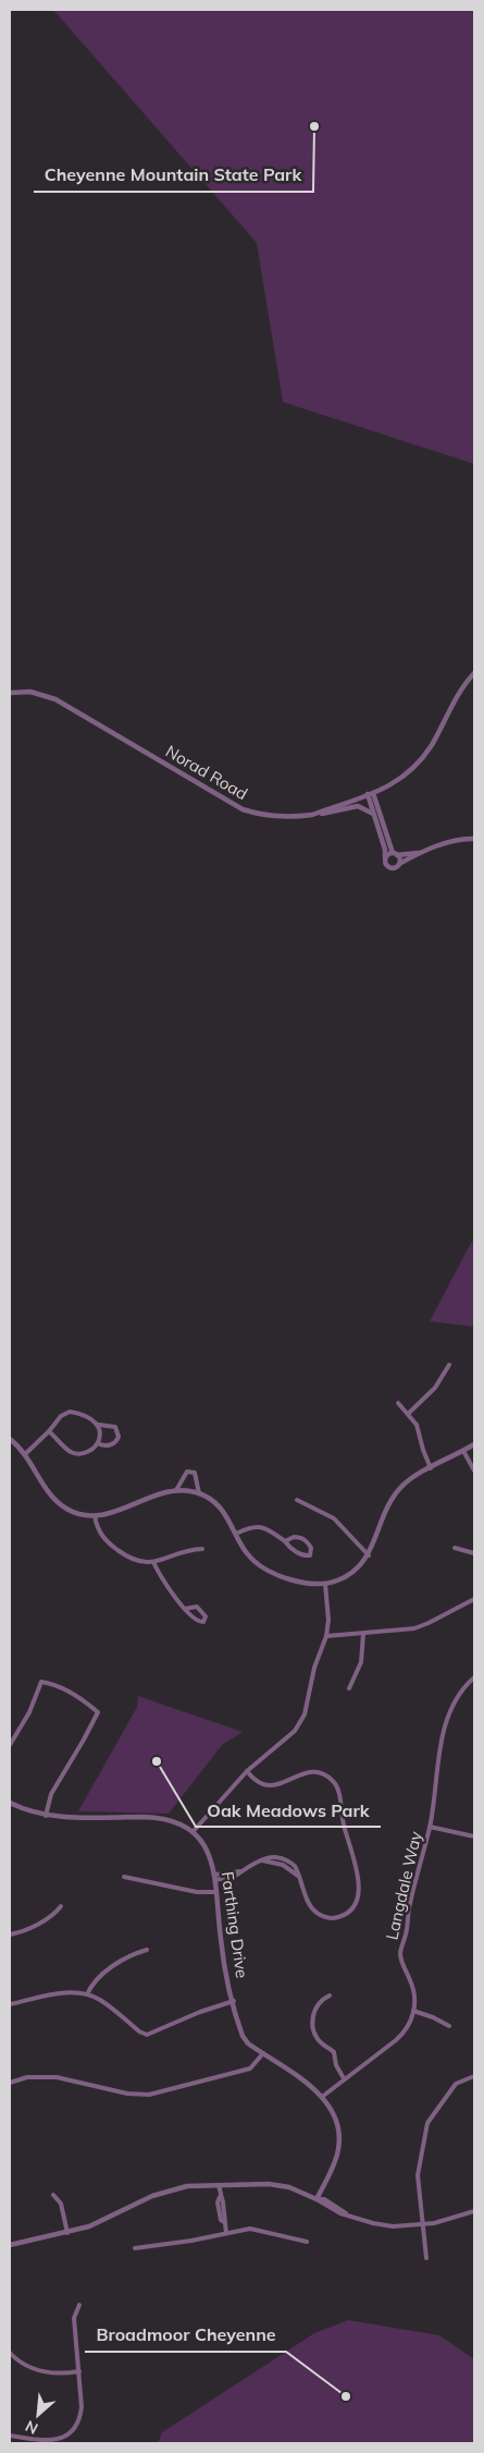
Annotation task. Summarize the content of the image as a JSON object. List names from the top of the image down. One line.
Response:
{"streets":{"street":["Norad Road","Langdale Way","Farthing Drive"]},"places":["Cheyenne Mountain State Park","Oak Meadows Park","Broadmoor Cheyenne"],"north":"bottom left"}
